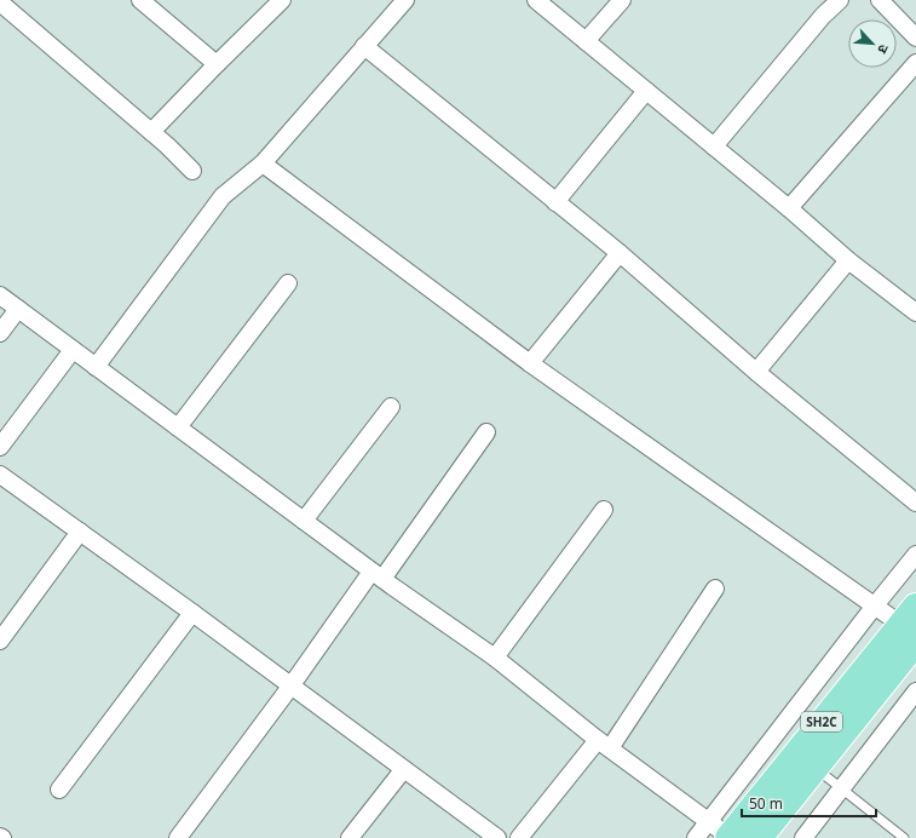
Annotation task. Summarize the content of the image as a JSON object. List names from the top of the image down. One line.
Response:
{"streets":{"main road":["SH2C"]},"scale_bar":"50 m","north":"bottom right"}
